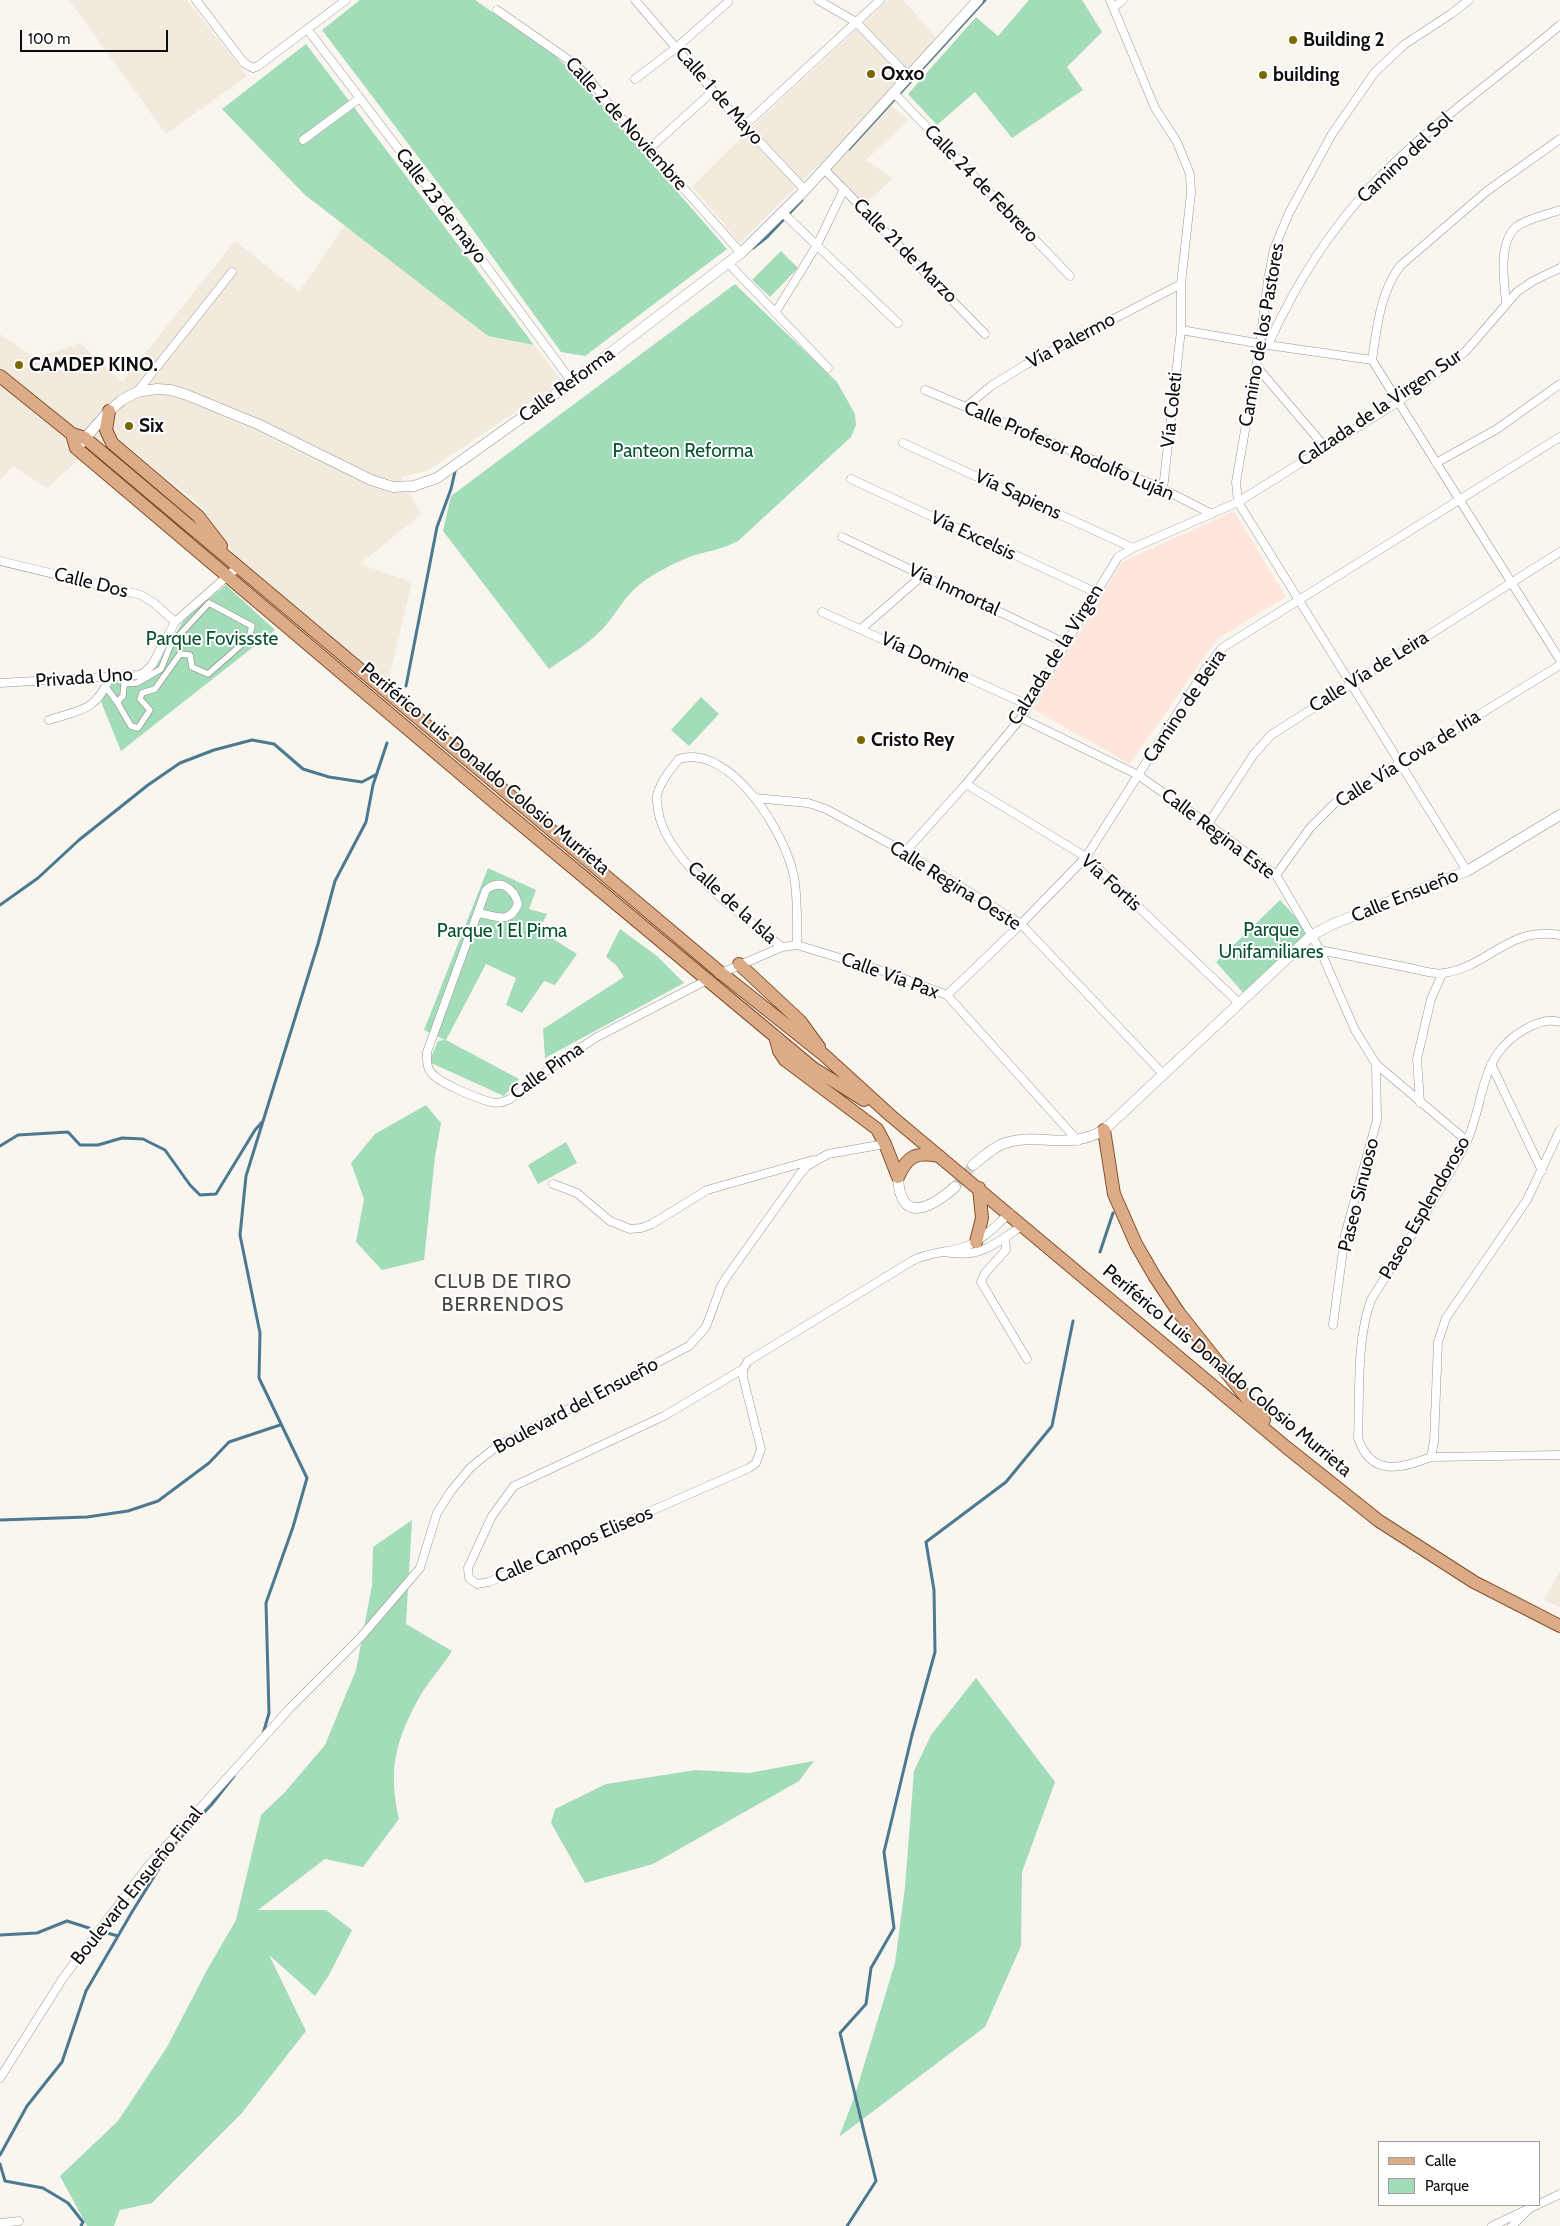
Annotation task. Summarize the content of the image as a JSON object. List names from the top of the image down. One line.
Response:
{"streets":{"main road":["Periférico Luis Donaldo Colosio Murrieta"],"street":["Calle 1 de Mayo","Calle 2 de Noviembre","Camino del Sol","Calle 24 de Febrero","Calle 23 de mayo","Calle 21 de Marzo","Camino de los Pastores","Vía Palermo","Calle Reforma","Calzada de la Virgen Sur","Vía Coleti","Calle Profesor Rodolfo Luján","Vía Sapiens","Vía Excelsis","Calle Dos","Vía Inmortal","Calzada de la Virgen","Vía Domine","Calle Vía de Leira","Privada Uno","Camino de Beira","Calle Vía Cova de Iria","Calle Regina Este","Vía Fortis","Calle Regina Oeste","Calle Ensueño","Calle de la Isla","Calle Vía Pax","Calle Pima","Paseo Sinuoso","Paseo Esplendoroso","Boulevard del Ensueño","Calle Campos Eliseos","Boulevard Ensueño Final"]},"crossings":[["Calle 1 de Mayo","Calle Reforma"],["Calle 2 de Noviembre","Calle Reforma"],["Camino del Sol","Camino de los Pastores"],["Calle 24 de Febrero","Calle Reforma"],["Calle 23 de mayo","Calle Reforma"],["Calle 21 de Marzo","Calle Reforma"],["Camino de los Pastores","Calzada de la Virgen Sur"],["Camino de los Pastores","Calzada de la Virgen"],["Vía Palermo","Vía Coleti"],["Vía Palermo","Calle Profesor Rodolfo Luján"],["Calle Reforma","Periférico Luis Donaldo Colosio Murrieta"],["Calzada de la Virgen Sur","Calzada de la Virgen"],["Vía Coleti","Calle Profesor Rodolfo Luján"],["Calle Profesor Rodolfo Luján","Calzada de la Virgen"],["Vía Sapiens","Calzada de la Virgen"],["Vía Excelsis","Calzada de la Virgen"],["Calle Dos","Privada Uno"],["Vía Inmortal","Calzada de la Virgen"],["Calzada de la Virgen","Vía Domine"],["Calzada de la Virgen","Calle Regina Este"],["Calzada de la Virgen","Vía Fortis"],["Calzada de la Virgen","Calle Regina Oeste"],["Calle Vía de Leira","Calle Regina Este"],["Privada Uno","Periférico Luis Donaldo Colosio Murrieta"],["Camino de Beira","Calle Regina Este"],["Camino de Beira","Vía Fortis"],["Camino de Beira","Calle Regina Oeste"],["Camino de Beira","Calle Vía Pax"],["Calle Vía Cova de Iria","Calle Regina Este"],["Periférico Luis Donaldo Colosio Murrieta","Calle Vía Pax"],["Periférico Luis Donaldo Colosio Murrieta","Calle Pima"],["Periférico Luis Donaldo Colosio Murrieta","Calle Campos Eliseos"],["Calle Regina Este","Calle Ensueño"],["Vía Fortis","Calle Ensueño"],["Calle Regina Oeste","Calle Ensueño"],["Calle Regina Oeste","Calle de la Isla"],["Calle Ensueño","Calle Vía Pax"],["Calle de la Isla","Calle Vía Pax"],["Calle Vía Pax","Calle Pima"],["Boulevard del Ensueño","Boulevard Ensueño Final"]],"districts":["CLUB DE TIRO BERRENDOS"],"parks":["Panteon Reforma","Parque Fovissste","Parque Unifamiliares","Parque 1 El Pima"],"places":["Building 2","Oxxo","building","CAMDEP KINO.","Six","Cristo Rey"],"legend":["Calle","Parque"],"scale_bar":"100 m"}
